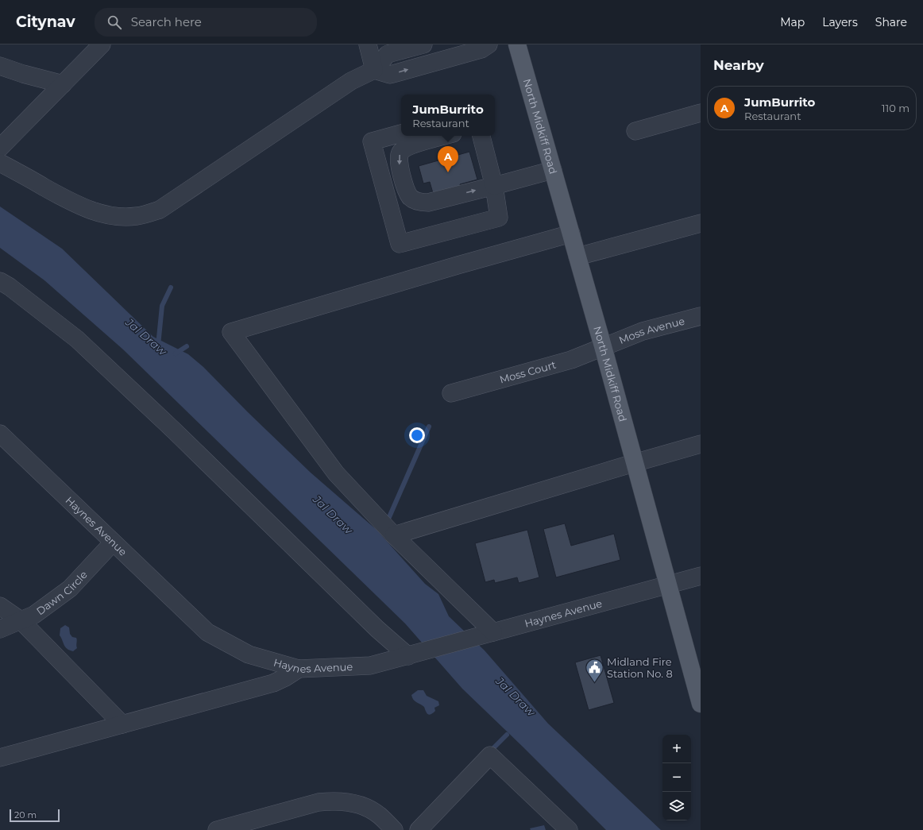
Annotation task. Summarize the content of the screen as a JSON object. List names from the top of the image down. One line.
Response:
{"streets":{"main road":["North Midkiff Road"],"street":["Moss Avenue","Moss Court","Haynes Avenue","Dawn Circle"]},"crossings":[["North Midkiff Road","Moss Avenue"],["North Midkiff Road","Moss Court"],["North Midkiff Road","Haynes Avenue"],["Moss Avenue","Moss Court"],["Haynes Avenue","Dawn Circle"]],"water":["Jal Draw"],"places":{"public building":["Midland Fire Station No. 8"]},"scale_bar":"20 m","page":{"header":"Citynav","search":"Search here","nav":["Map","Layers","Share"],"heading":"Nearby","list":[{"mark":"A","name":"JumBurrito","note":"Restaurant","value":"110 m"}],"popup":["JumBurrito","Restaurant"],"pins":"A","map_buttons":["+","−"],"scale":"20 m"}}
